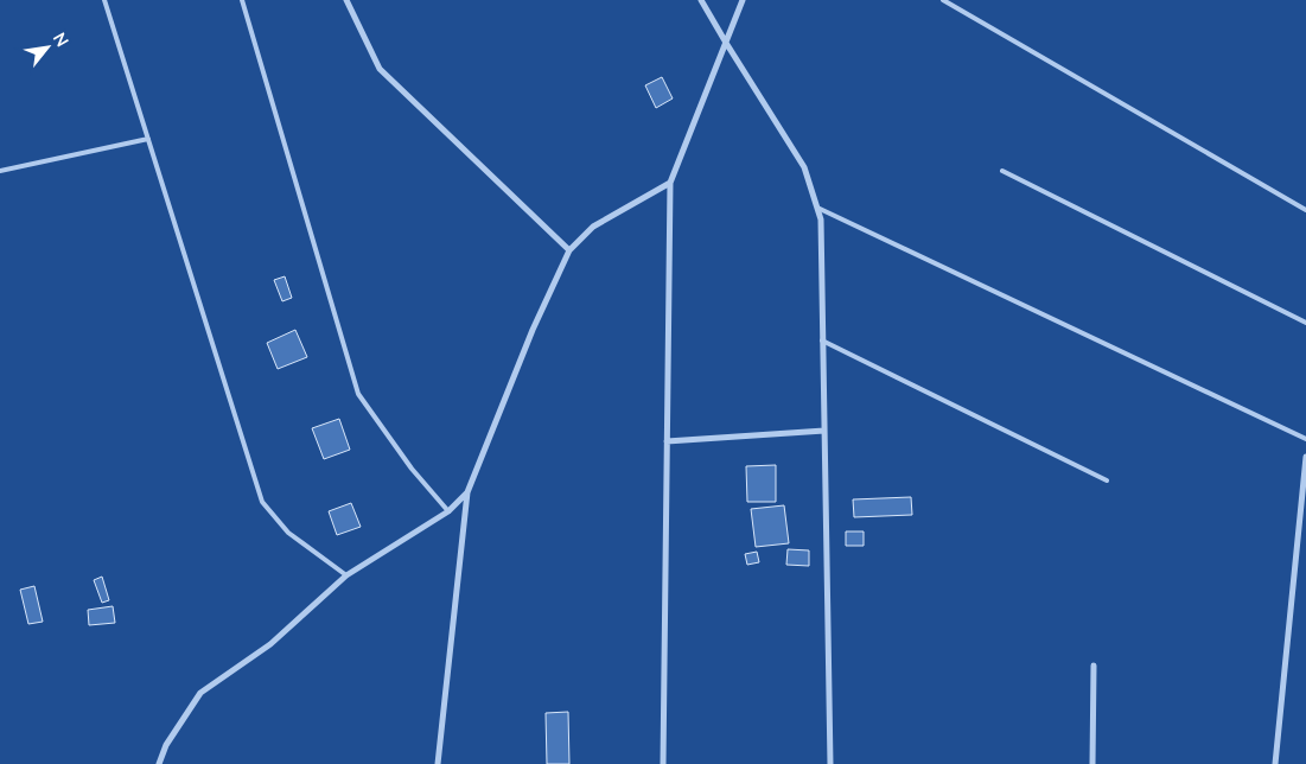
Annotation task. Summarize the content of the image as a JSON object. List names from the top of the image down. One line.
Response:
{"north":"top right"}
